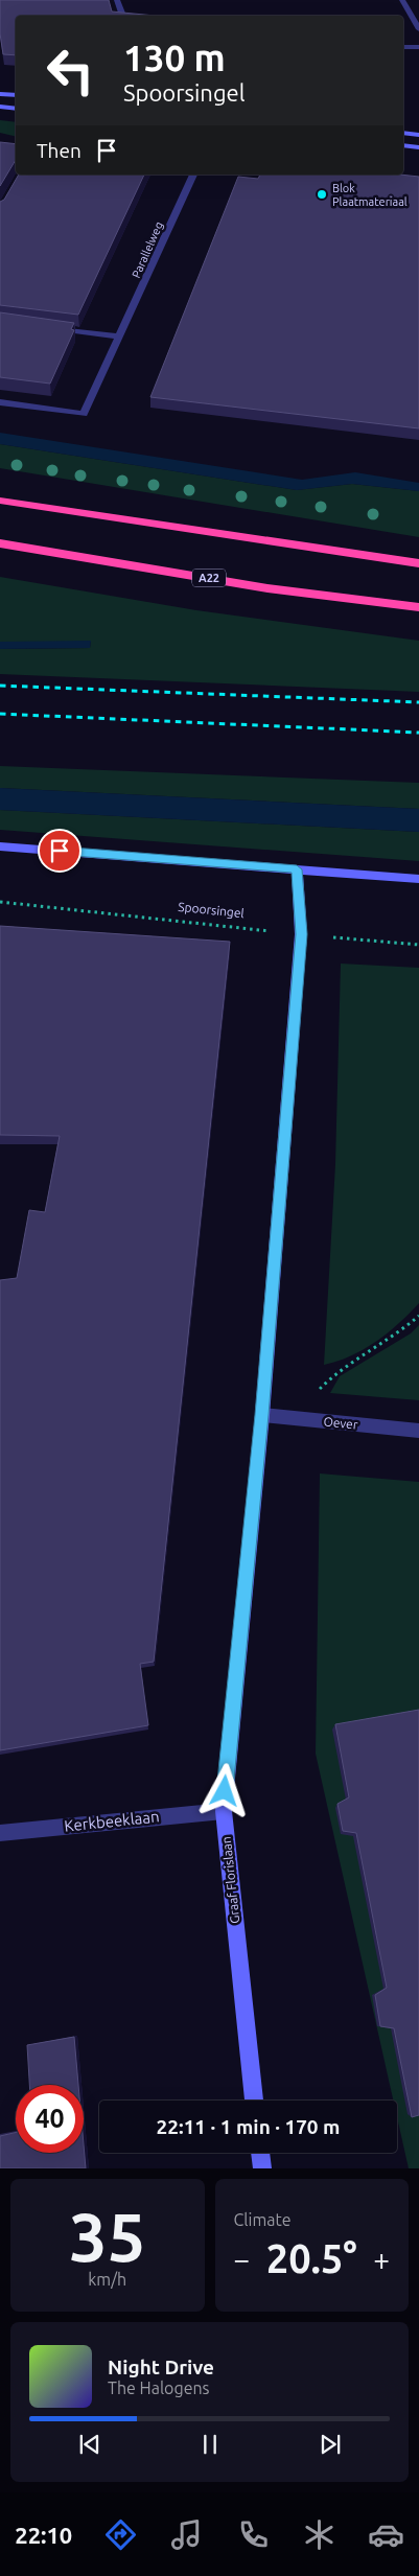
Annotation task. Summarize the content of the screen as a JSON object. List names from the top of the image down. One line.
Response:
{"streets":{"highway":["A22"],"street":["Parallelweg","Oever","Kerkbeeklaan","Graaf Florislaan"],"path":["Spoorsingel"]},"crossings":[["Spoorsingel","Graaf Florislaan"],["Oever","Graaf Florislaan"],["Kerkbeeklaan","Graaf Florislaan"]],"places":["Blok Plaatmateriaal"],"page":{"turn":["130 m","Spoorsingel"],"then":"Then","limit":"40","trip":"22:11 · 1 min · 170 m","tile":[["35","km/h"],"Climate"],"heat":["−","20.5°","+"],"song":["Night Drive","The Halogens"],"tabs":"22:10"}}
